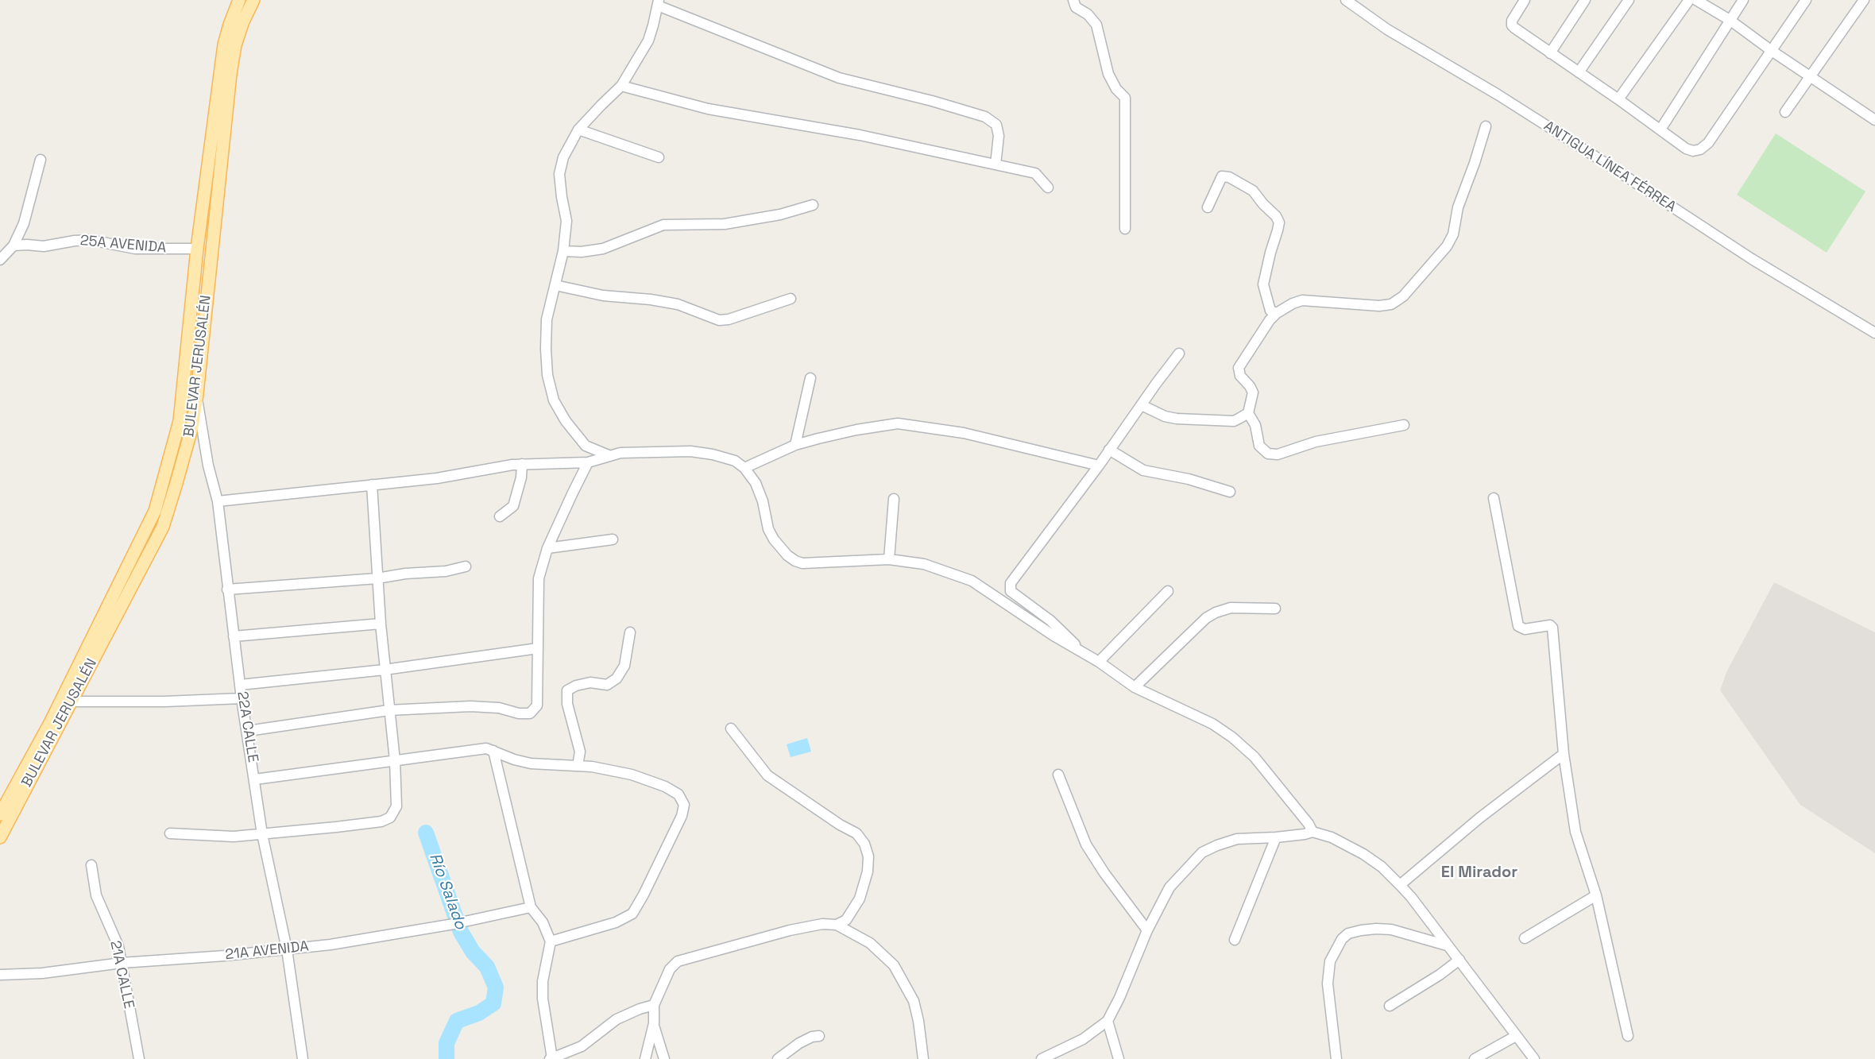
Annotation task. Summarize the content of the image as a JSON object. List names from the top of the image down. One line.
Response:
{"streets":{"main road":["BULEVAR JERUSALÉN"],"street":["ANTIGUA LÍNEA FÉRREA","25A AVENIDA","22A CALLE","21A AVENIDA","21A CALLE"]},"crossings":[["25A AVENIDA","BULEVAR JERUSALÉN"],["BULEVAR JERUSALÉN","22A CALLE"],["22A CALLE","21A AVENIDA"],["21A AVENIDA","21A CALLE"]],"districts":["El Mirador"],"water":["Río Salado"]}
